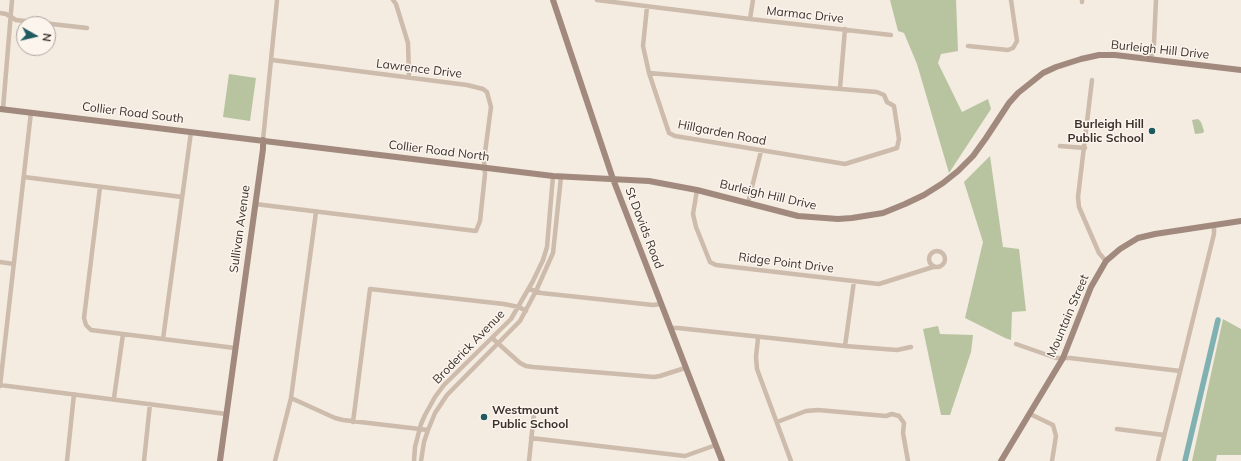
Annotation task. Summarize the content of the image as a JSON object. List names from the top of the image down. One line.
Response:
{"streets":{"main road":["Burleigh Hill Drive","Collier Road South","Collier Road North","St Davids Road","Sullivan Avenue","Mountain Street"],"street":["Marmac Drive","Lawrence Drive","Hillgarden Road","Ridge Point Drive","Broderick Avenue"]},"crossings":[["Marmac Drive","Hillgarden Road"],["Burleigh Hill Drive","Collier Road North"],["Burleigh Hill Drive","St Davids Road"],["Burleigh Hill Drive","Ridge Point Drive"],["Lawrence Drive","Collier Road North"],["Lawrence Drive","Sullivan Avenue"],["Collier Road South","Collier Road North"],["Collier Road South","Sullivan Avenue"],["Collier Road North","St Davids Road"],["Collier Road North","Sullivan Avenue"],["Collier Road North","Broderick Avenue"]],"places":["Burleigh Hill Public School","Westmount Public School"],"north":"right"}
